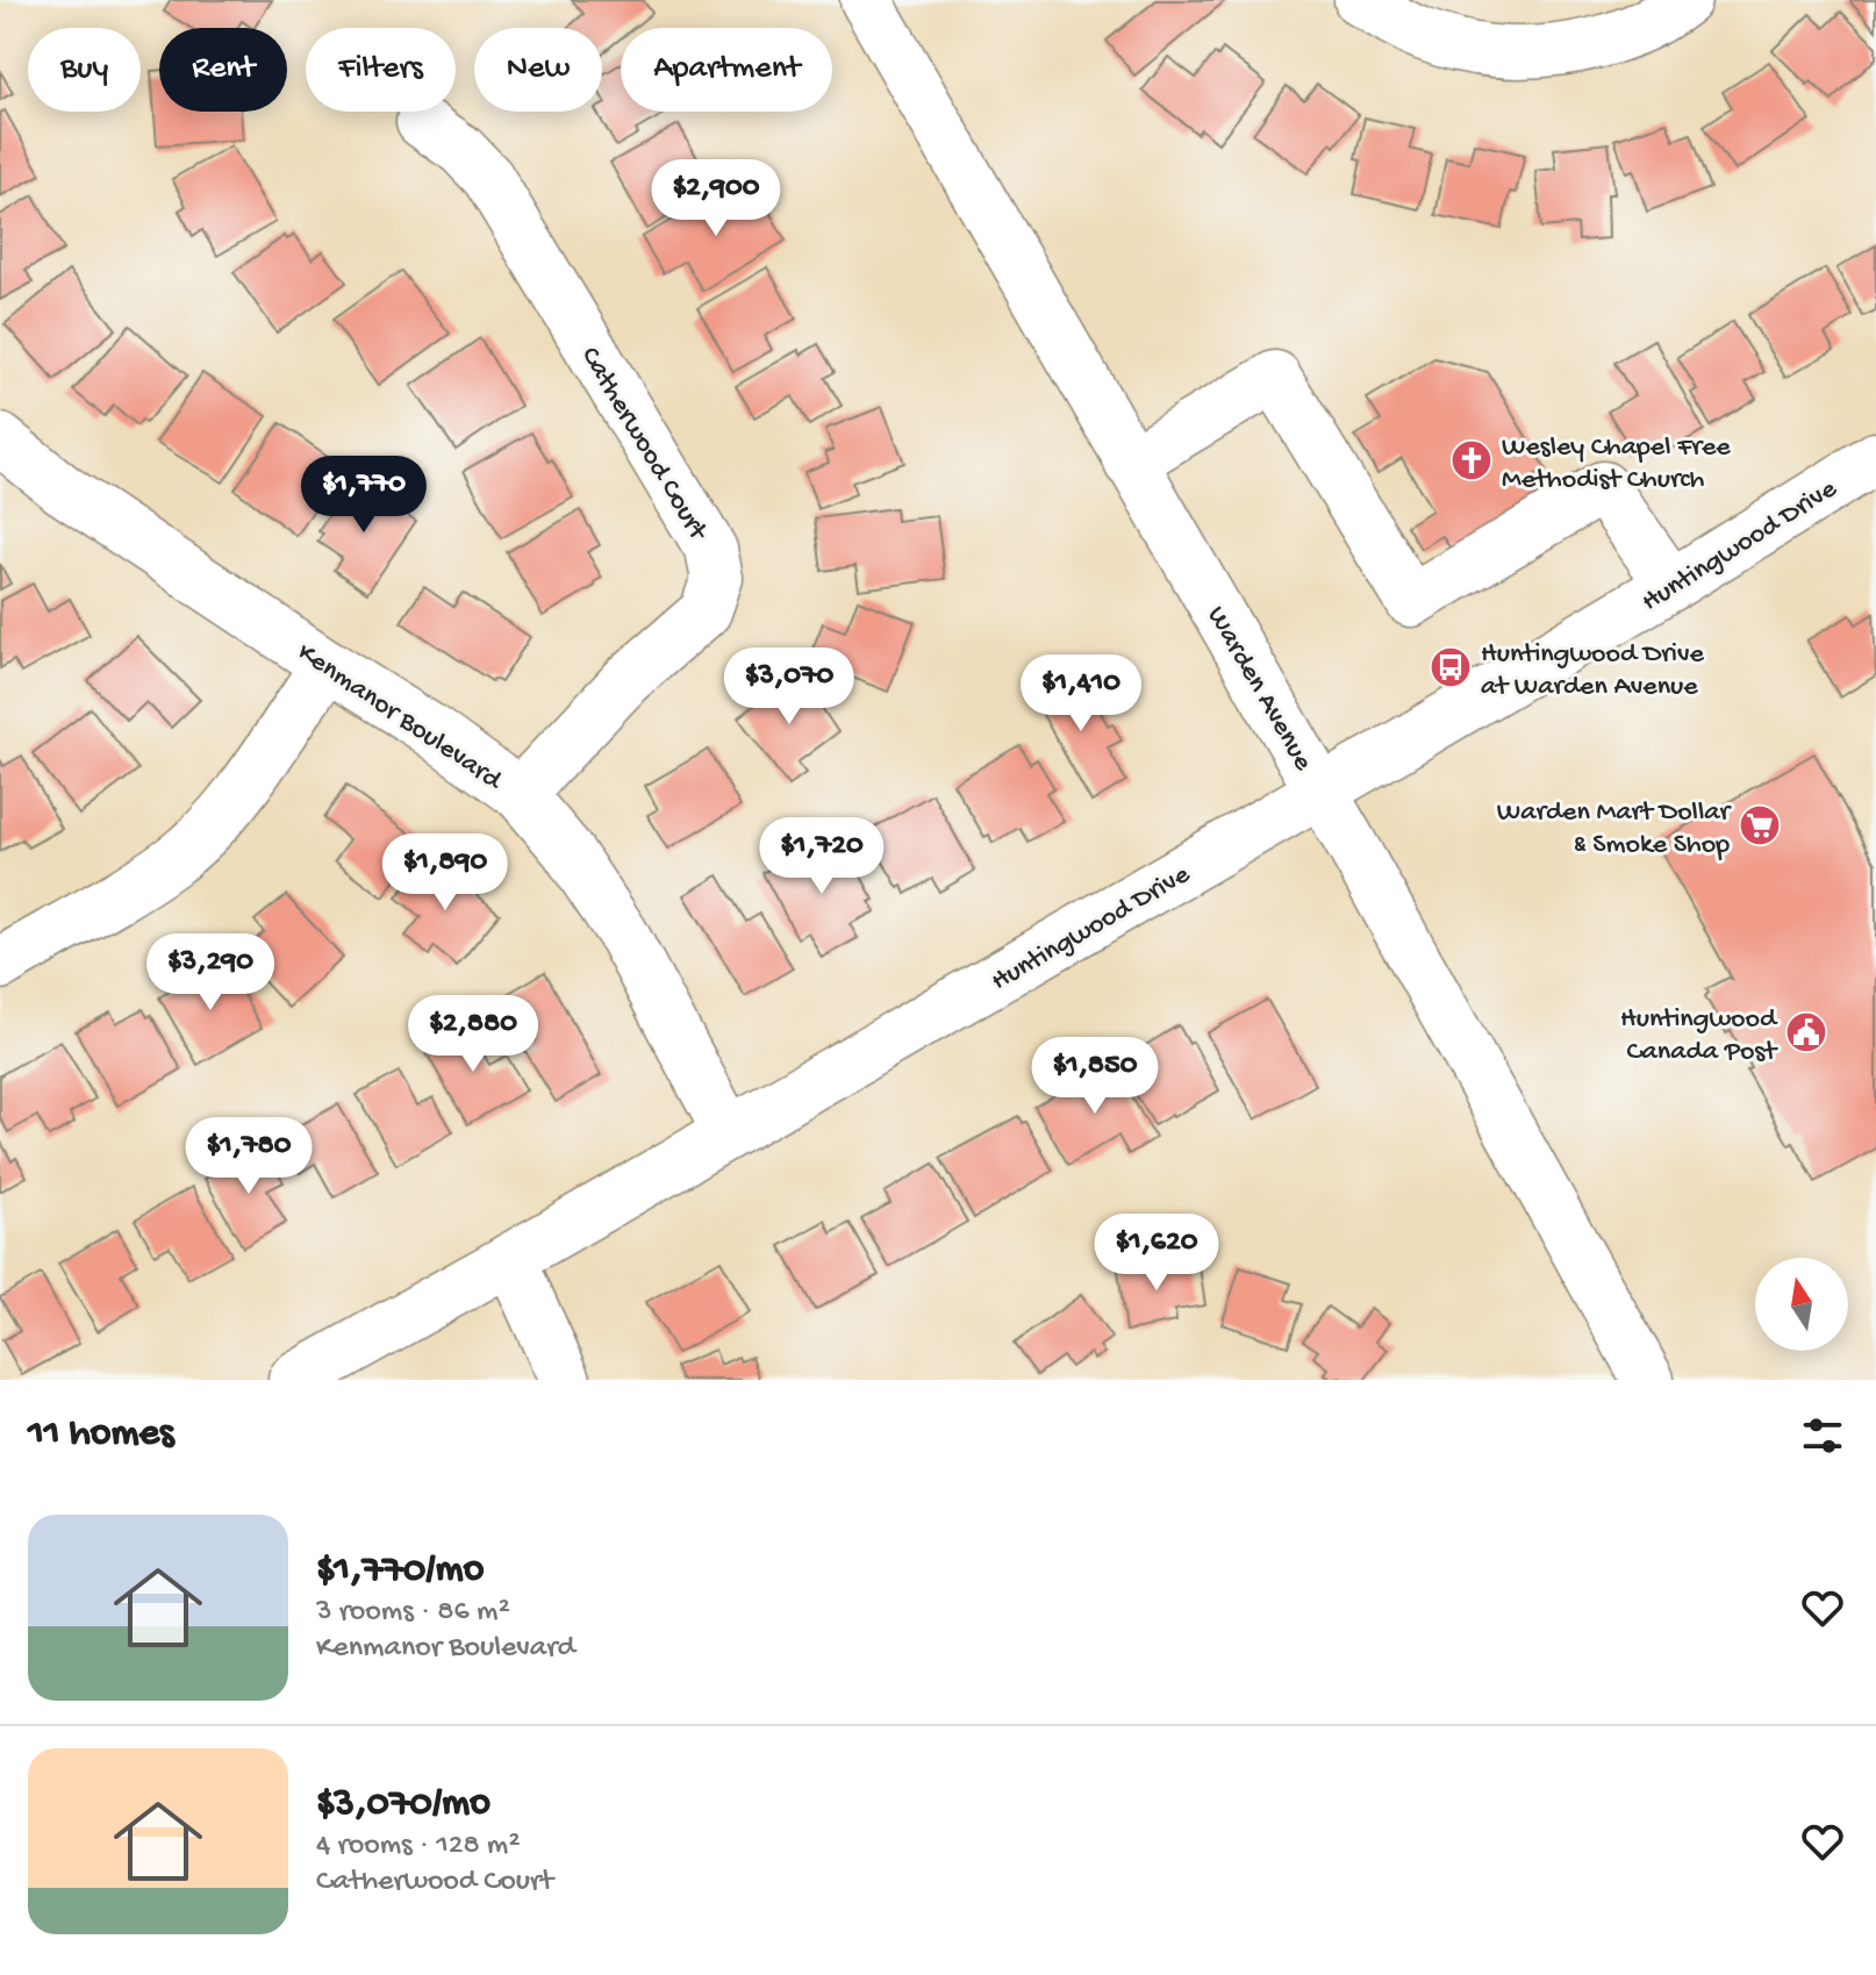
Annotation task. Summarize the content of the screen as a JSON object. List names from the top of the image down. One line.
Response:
{"streets":{"street":["Catherwood Court","Huntingwood Drive","Warden Avenue","Kenmanor Boulevard"]},"crossings":[["Catherwood Court","Kenmanor Boulevard"],["Huntingwood Drive","Warden Avenue"],["Huntingwood Drive","Kenmanor Boulevard"]],"places":{"church":["Wesley Chapel Free Methodist Church"],"bus stop":["Huntingwood Drive at Warden Avenue"],"supermarket":["Warden Mart Dollar & Smoke Shop"],"public building":["Huntingwood Canada Post"]},"north":"top","page":{"chip":["Buy","Rent","Filters","New","Apartment"],"price":["$2,900","$1,770","$3,070","$1,410","$1,720","$1,890","$3,290","$2,880","$1,850","$1,780","$1,620"],"heading":"11 homes","list":[{"name":"$1,770/mo","note":"3 rooms · 86 m² · Kenmanor Boulevard"},{"name":"$3,070/mo","note":"4 rooms · 128 m² · Catherwood Court"}]}}
